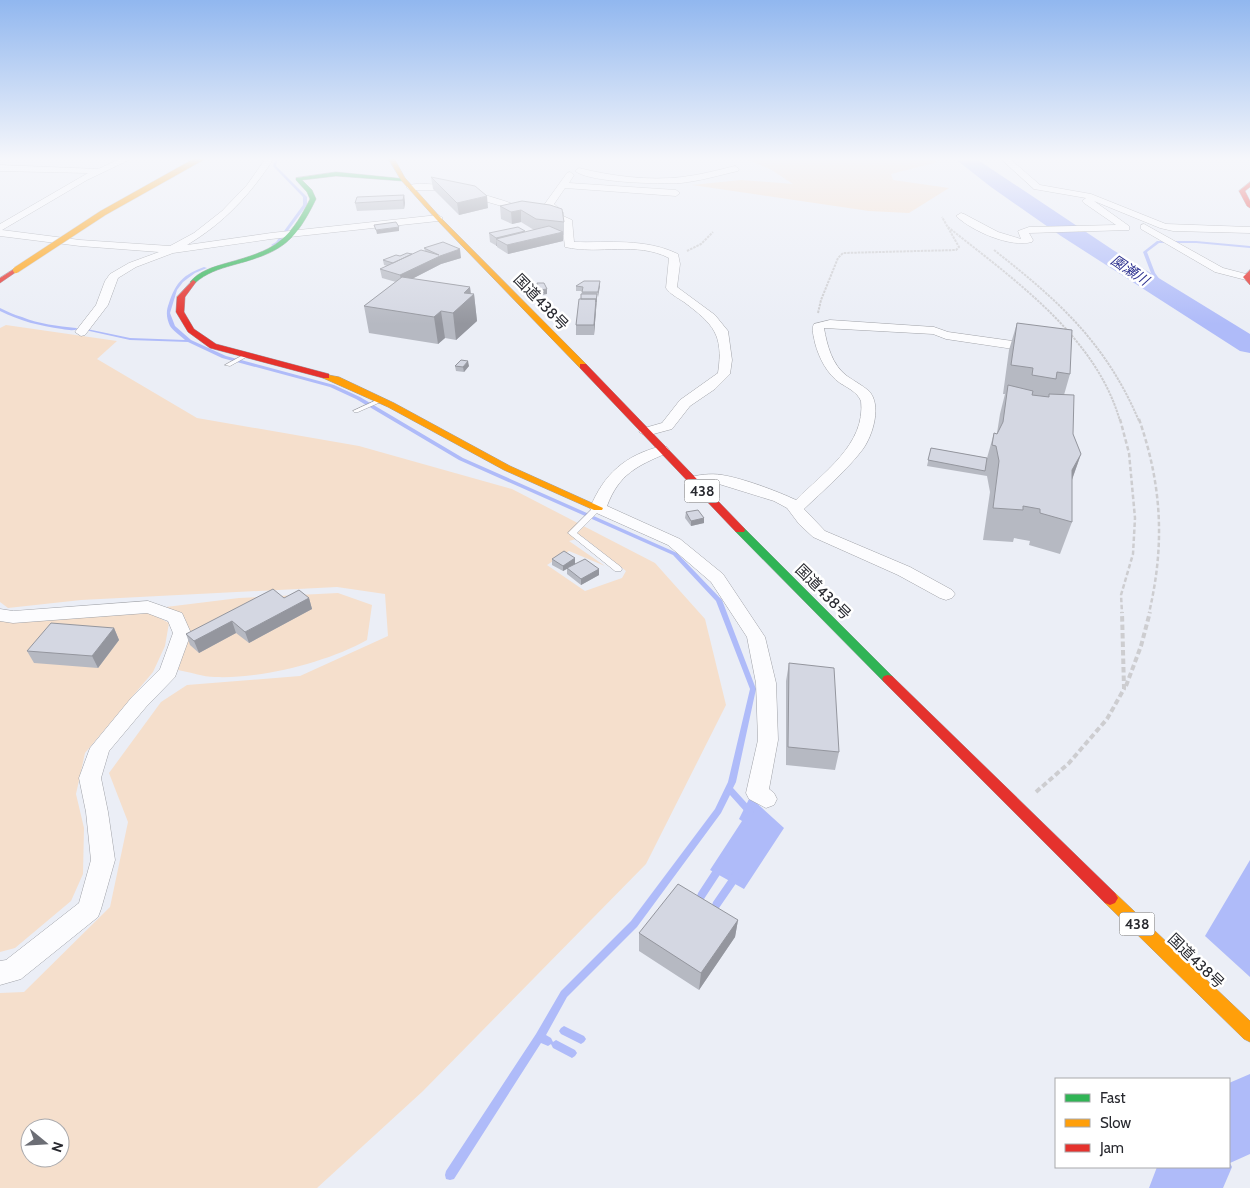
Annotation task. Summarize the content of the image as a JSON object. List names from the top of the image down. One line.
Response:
{"streets":{"main road":["国道438号","438"]},"water":["園瀬川"],"legend":["Fast","Slow","Jam"],"north":"right"}
